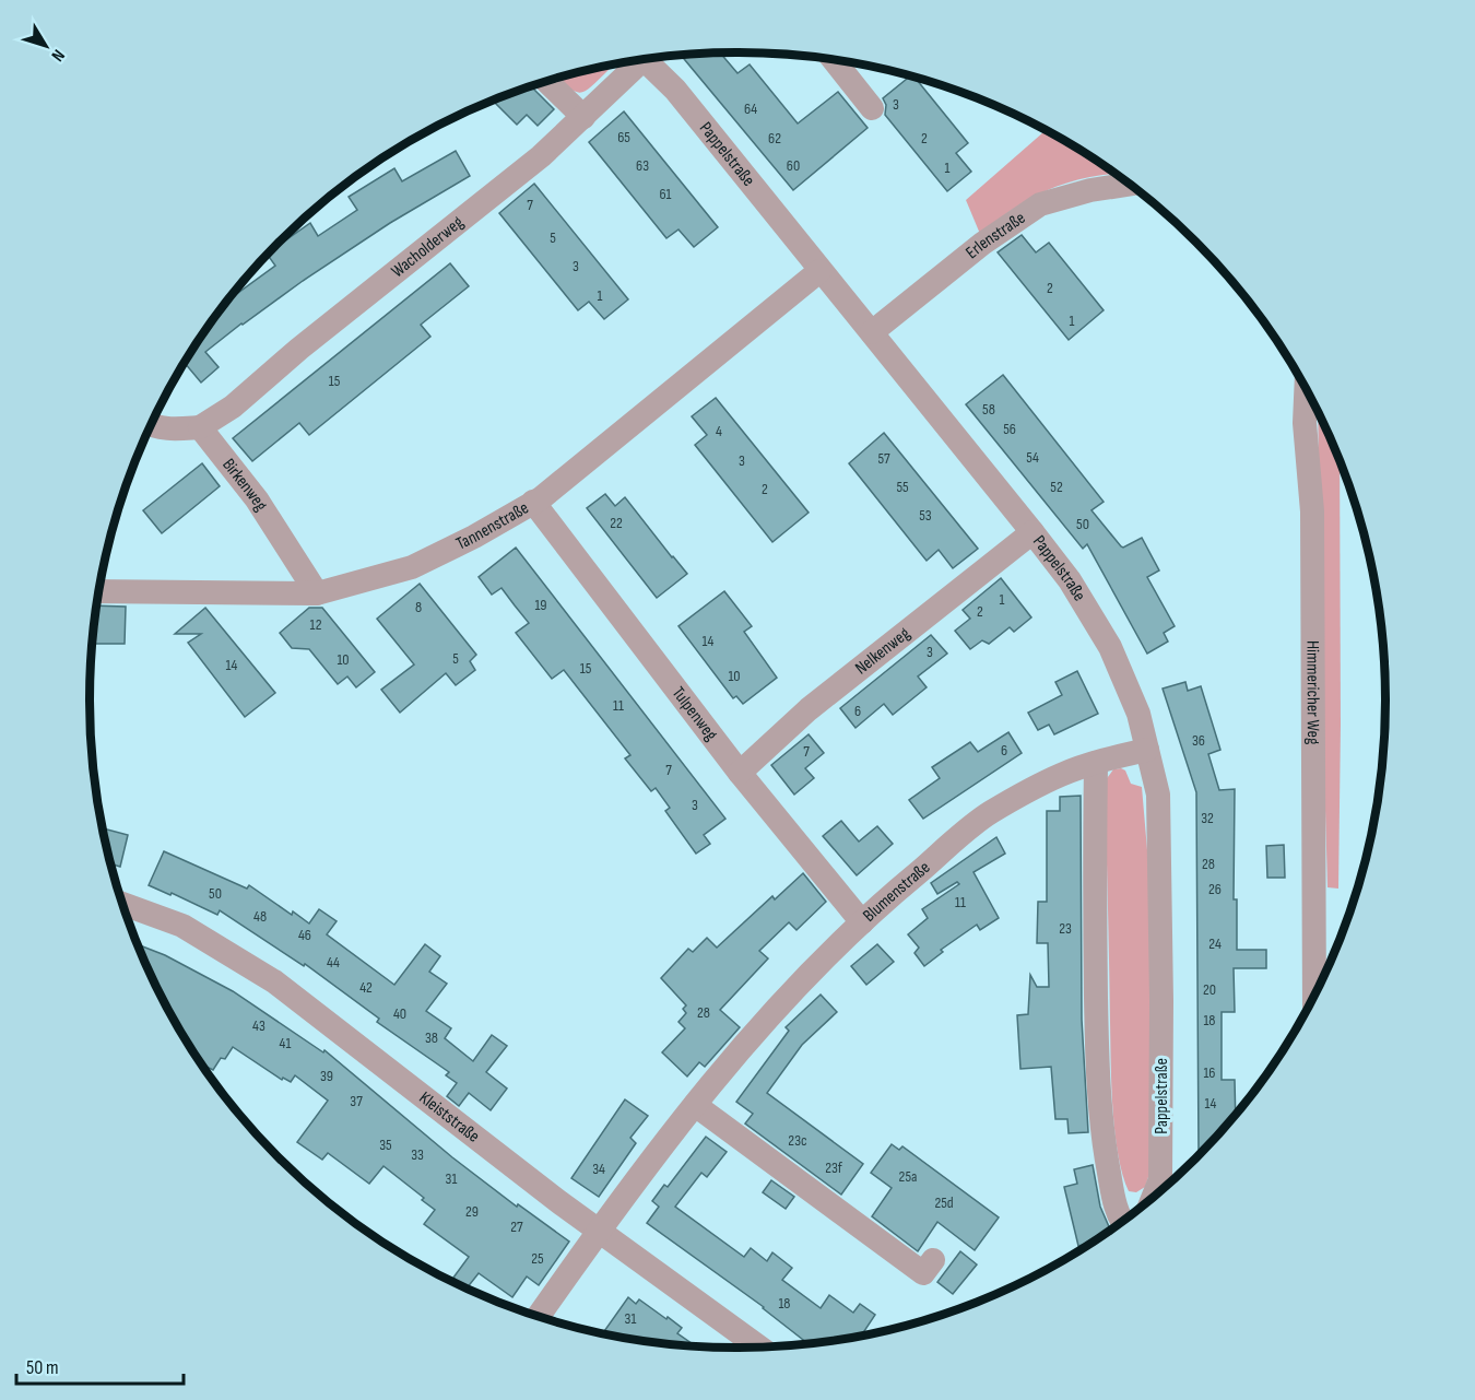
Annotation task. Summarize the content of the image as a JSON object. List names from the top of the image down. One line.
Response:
{"streets":{"street":["Pappelstraße","Erlenstraße","Wacholderweg","Birkenweg","Tannenstraße","Nelkenweg","Himmericher Weg","Tulpenweg","Blumenstraße","Kleiststraße"]},"crossings":[["Pappelstraße","Erlenstraße"],["Pappelstraße","Tannenstraße"],["Pappelstraße","Nelkenweg"],["Pappelstraße","Blumenstraße"],["Wacholderweg","Birkenweg"],["Birkenweg","Tannenstraße"],["Tannenstraße","Tulpenweg"],["Nelkenweg","Tulpenweg"],["Tulpenweg","Blumenstraße"],["Blumenstraße","Kleiststraße"]],"house_numbers":["3","64","65","62","2","63","60","1","61","7","5","3","2","1","1","15","58","56","4","54","57","3","55","52","2","53","22","50","1","19","8","2","12","14","3","5","10","14","15","10","11","6","36","6","7","7","3","32","28","26","50","11","48","23","46","24","44","42","20","28","40","18","43","38","41","16","39","37","14","23c","35","33","23f","34","25a","31","25d","29","27","25","18","31"],"scale_bar":"50 m","north":"bottom right"}
